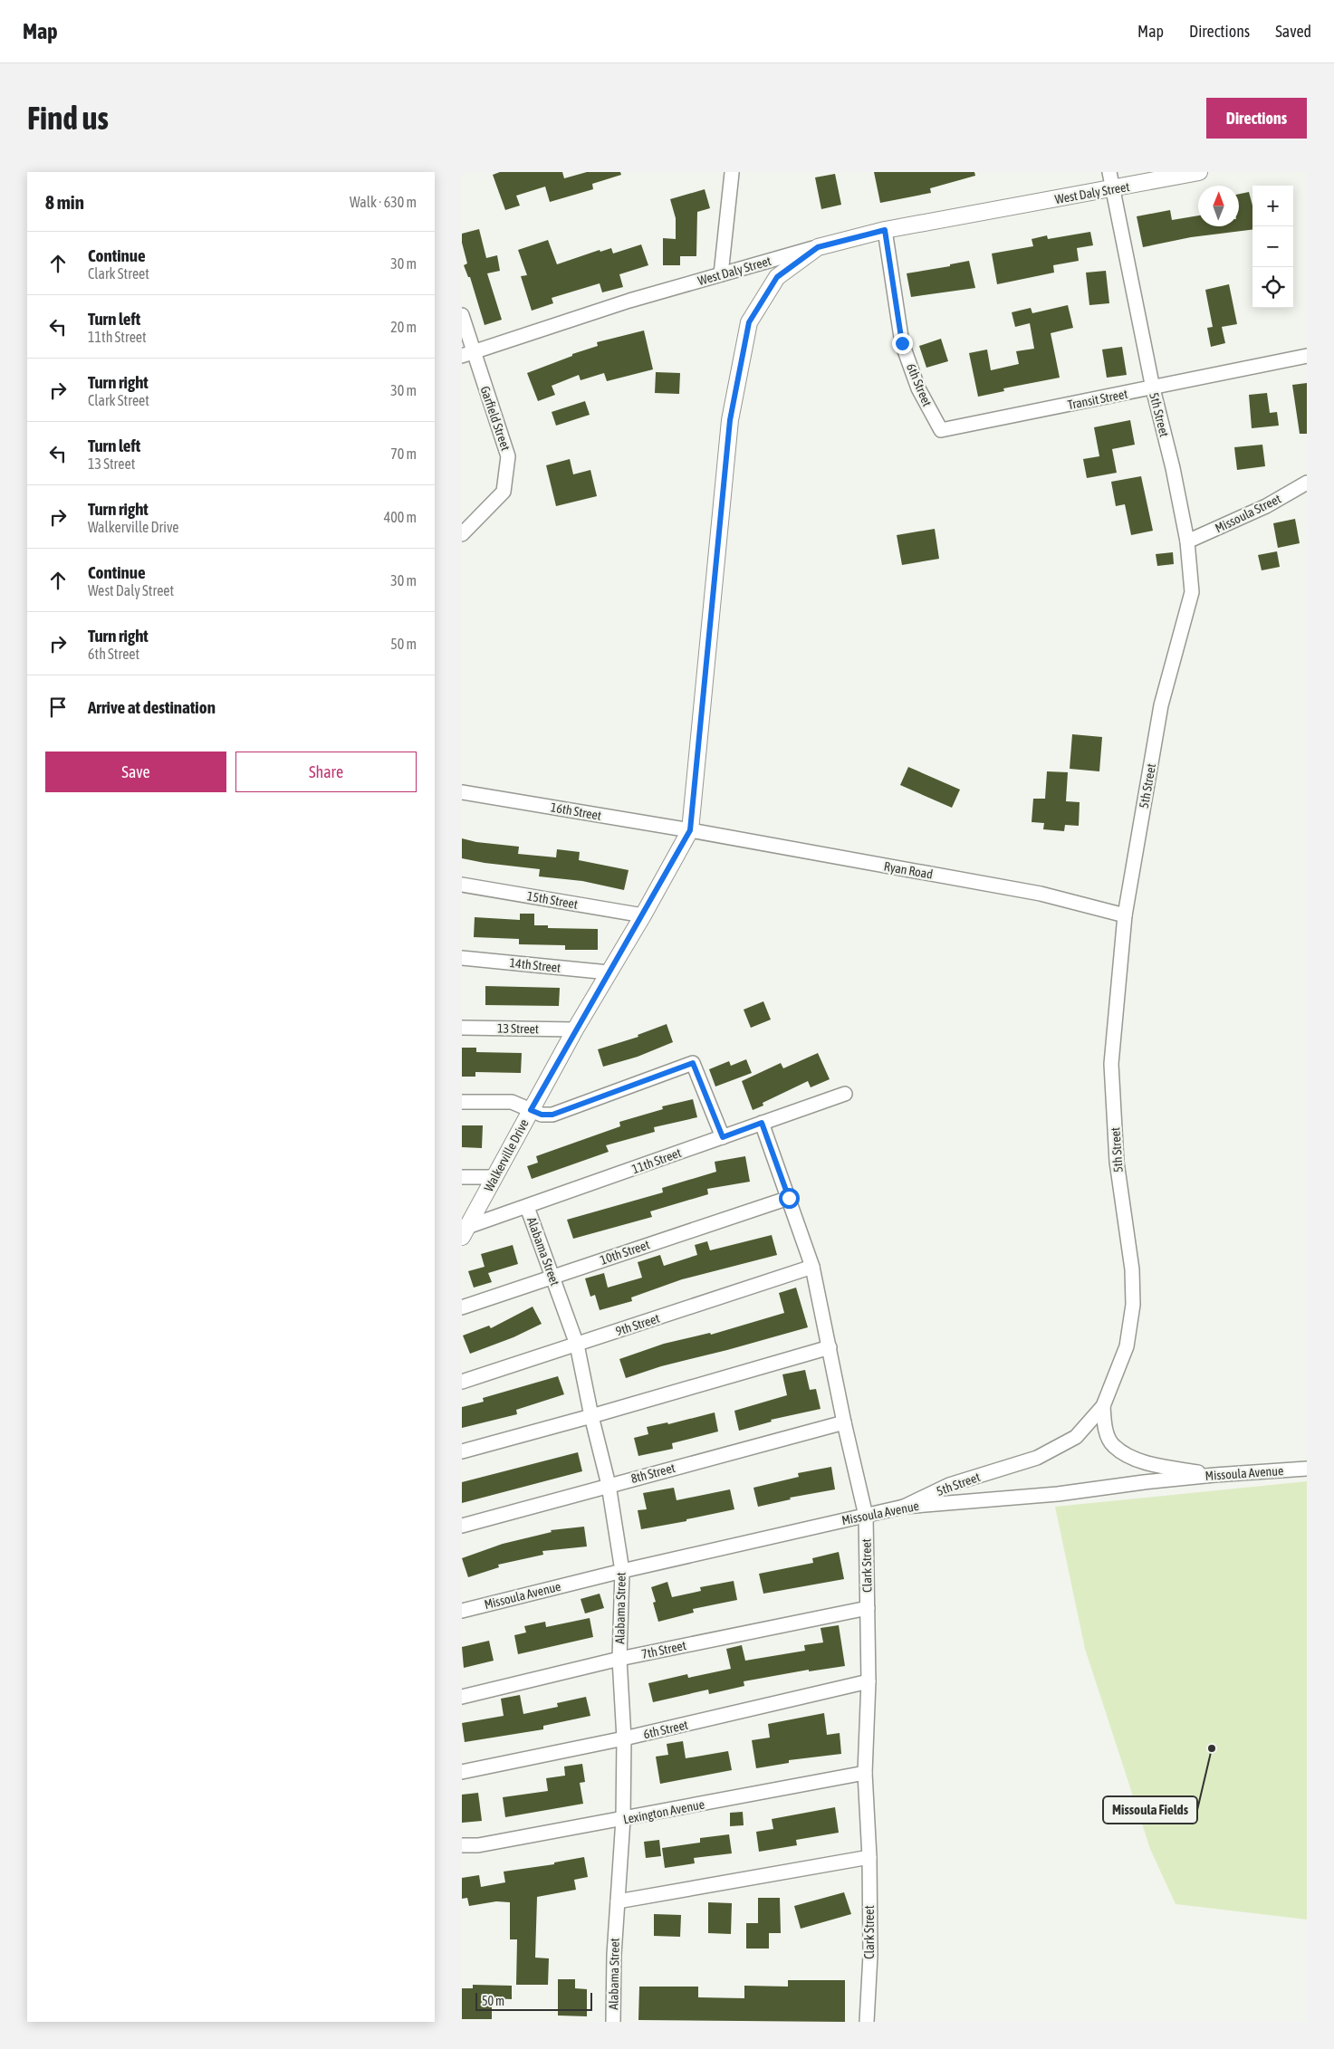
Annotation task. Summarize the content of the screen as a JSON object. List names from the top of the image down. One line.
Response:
{"streets":{"street":["West Daly Street","6th Street","Transit Street","5th Street","Garfield Street","Missoula Street","16th Street","Ryan Road","15th Street","14th Street","13 Street","Walkerville Drive","11th Street","Alabama Street","10th Street","9th Street","8th Street","Missoula Avenue","Clark Street","7th Street","Lexington Avenue"]},"crossings":[["West Daly Street","6th Street"],["West Daly Street","5th Street"],["West Daly Street","Garfield Street"],["West Daly Street","Walkerville Drive"],["6th Street","Transit Street"],["6th Street","Alabama Street"],["6th Street","Clark Street"],["Transit Street","5th Street"],["5th Street","Missoula Street"],["5th Street","Ryan Road"],["5th Street","Missoula Avenue"],["16th Street","Ryan Road"],["16th Street","Walkerville Drive"],["Ryan Road","Walkerville Drive"],["15th Street","Walkerville Drive"],["14th Street","Walkerville Drive"],["13 Street","Walkerville Drive"],["Walkerville Drive","11th Street"],["11th Street","Alabama Street"],["11th Street","Clark Street"],["Alabama Street","10th Street"],["Alabama Street","9th Street"],["Alabama Street","8th Street"],["Alabama Street","Missoula Avenue"],["Alabama Street","7th Street"],["Alabama Street","Lexington Avenue"],["10th Street","Clark Street"],["9th Street","Clark Street"],["8th Street","Clark Street"],["Missoula Avenue","Clark Street"],["Clark Street","7th Street"],["Clark Street","Lexington Avenue"]],"places":["Missoula Fields"],"scale_bar":"50 m","north":"top","page":{"header":"Map","nav":["Map","Directions","Saved"],"buttons":["Directions",["Save","Share"]],"title":"Find us","heading":["8 min","Walk · 630 m"],"map_buttons":["+","−"],"list":[["Continue","Clark Street","30 m"],["Turn left","11th Street","20 m"],["Turn right","Clark Street","30 m"],["Turn left","13 Street","70 m"],["Turn right","Walkerville Drive","400 m"],["Continue","West Daly Street","30 m"],["Turn right","6th Street","50 m"],"Arrive at destination"],"scale":"50 m"}}
